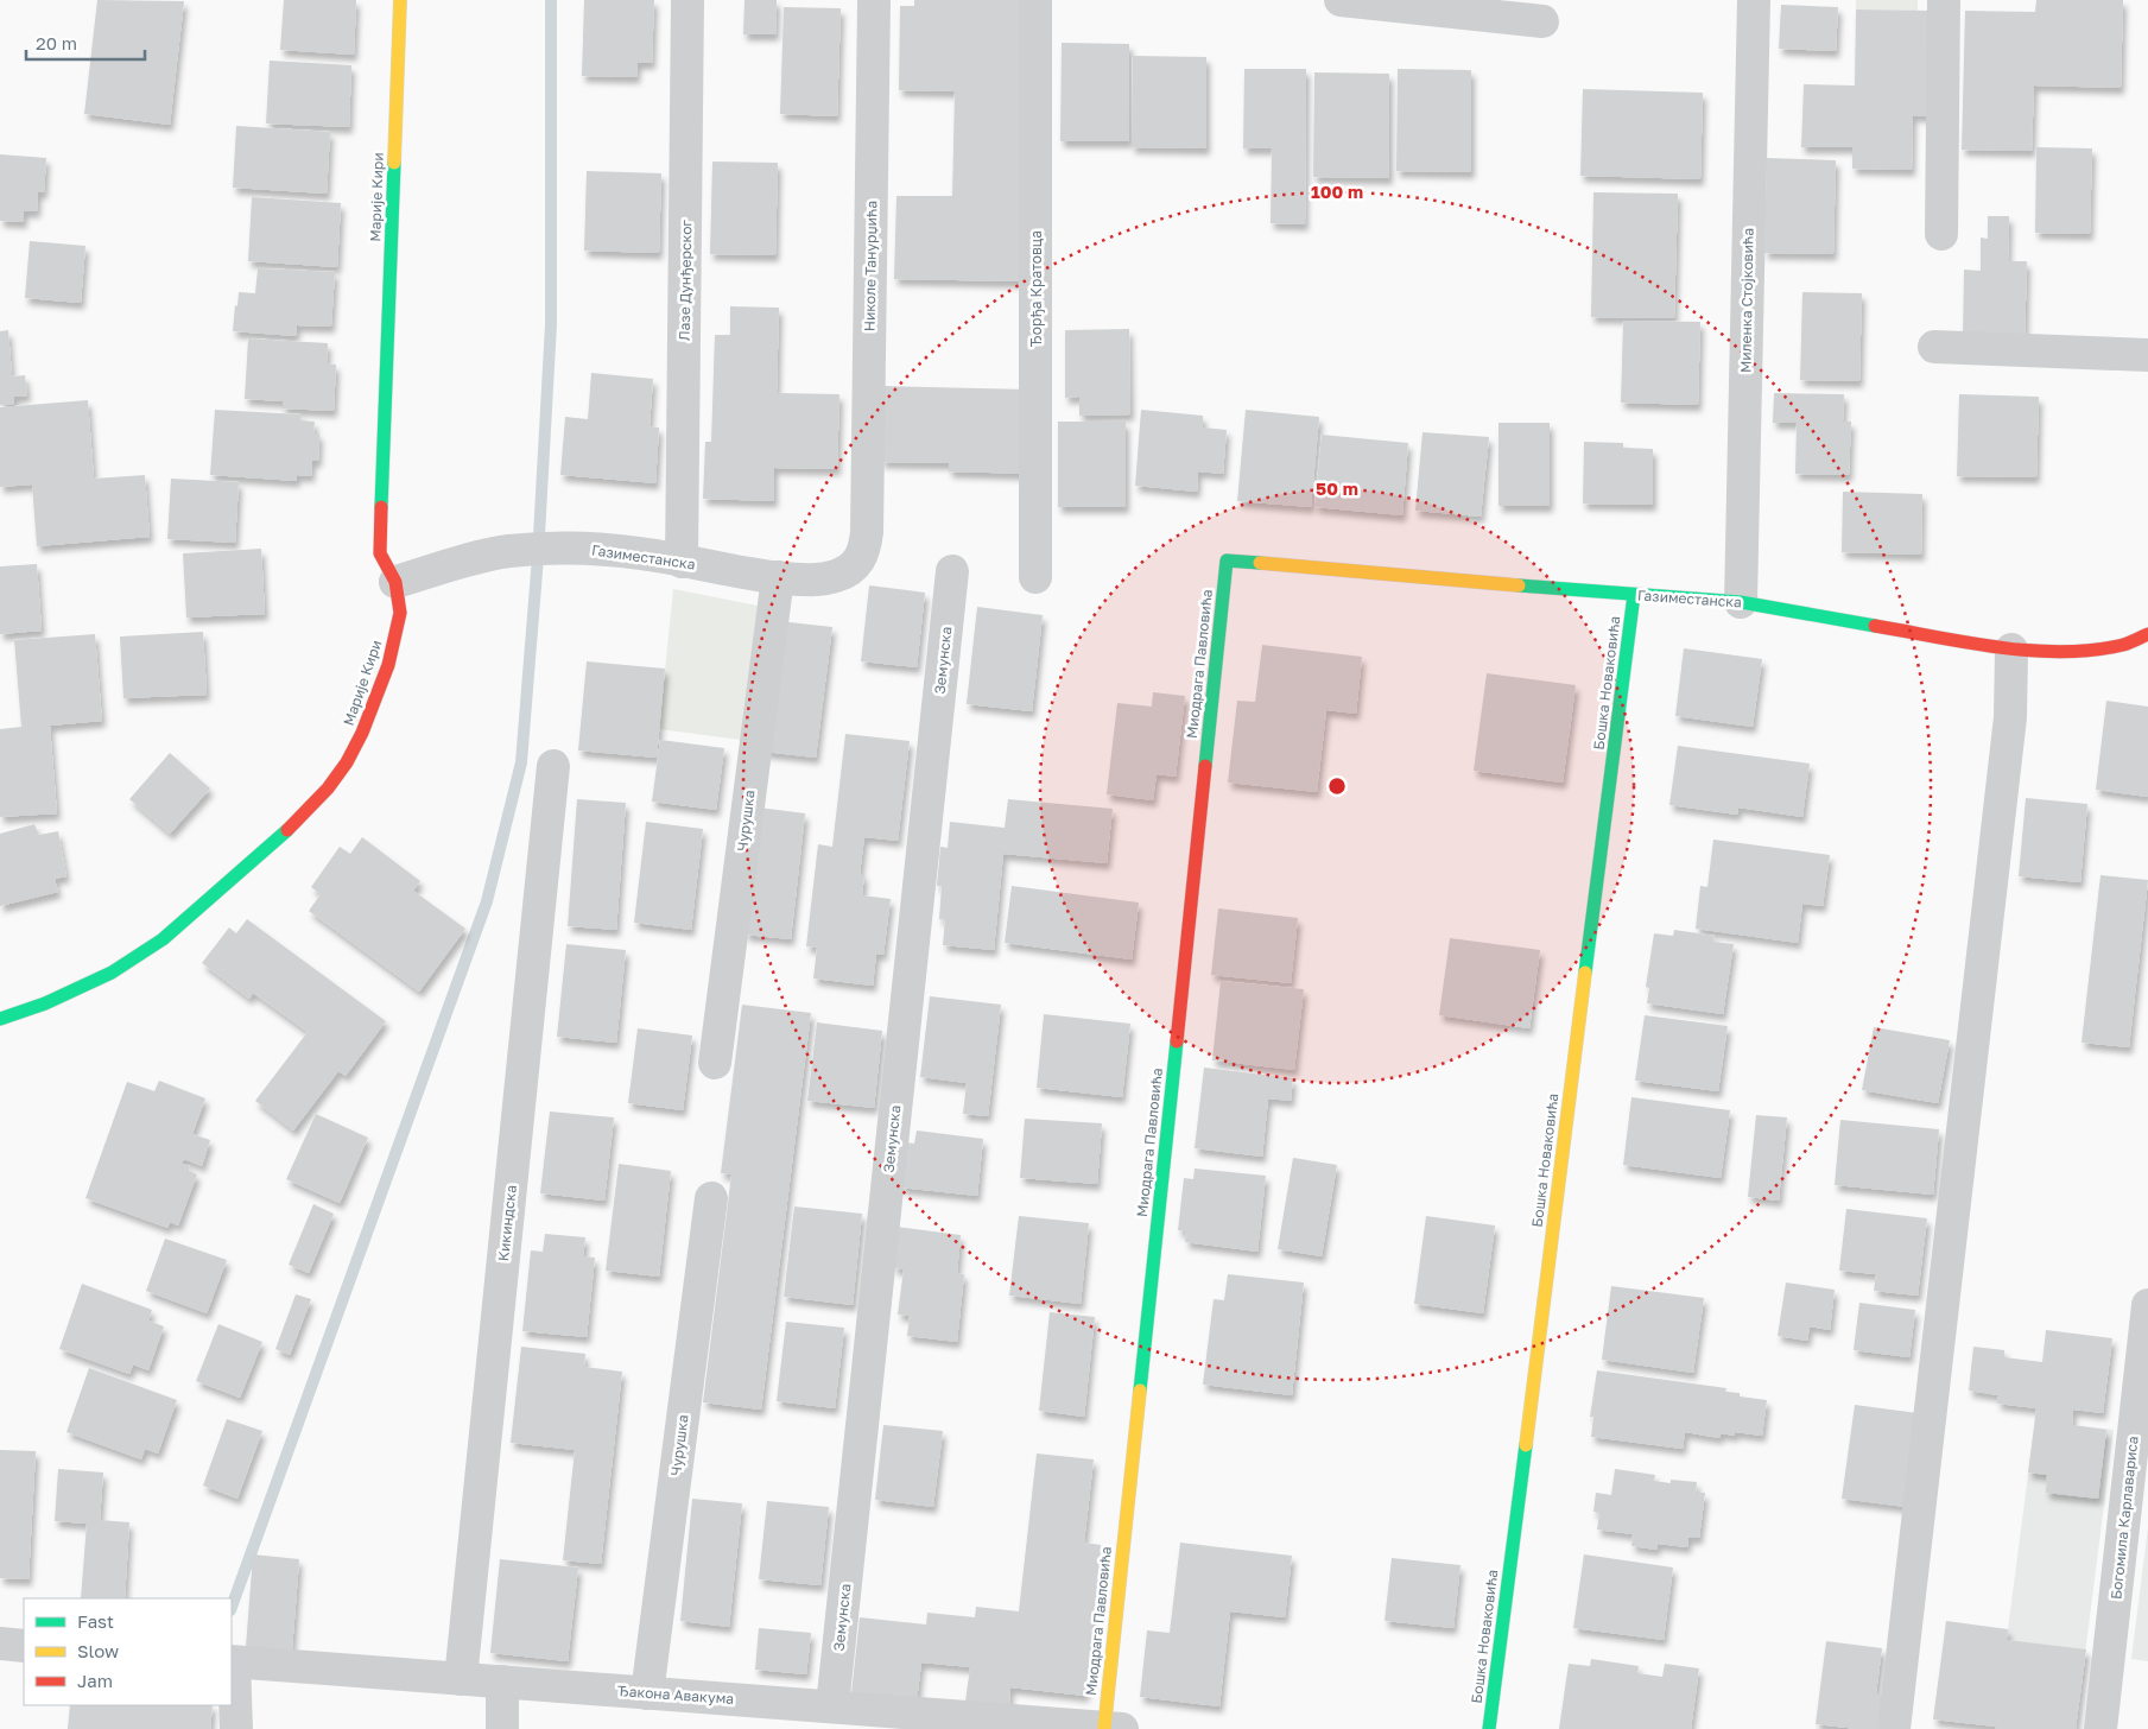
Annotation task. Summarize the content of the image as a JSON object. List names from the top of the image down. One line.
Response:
{"streets":{"street":["Марије Кири","Николе Танурџића","Лазе Дунђерског","Ђорђа Кратовца","Миленка Стојковића","Газиместанска","Земунска","Миодрага Павловића","Бошка Новаковића","Чурушка","Кикиндска","Богомила Карлавариса","Ђакона Авакума"]},"crossings":[["Марије Кири","Газиместанска"],["Николе Танурџића","Газиместанска"],["Лазе Дунђерског","Газиместанска"],["Миленка Стојковића","Газиместанска"],["Газиместанска","Миодрага Павловића"],["Газиместанска","Бошка Новаковића"],["Газиместанска","Чурушка"],["Земунска","Ђакона Авакума"],["Миодрага Павловића","Ђакона Авакума"],["Чурушка","Ђакона Авакума"],["Кикиндска","Ђакона Авакума"]],"legend":["Fast","Slow","Jam"],"scale_bar":"20 m","rings":["100 m","50 m"]}
